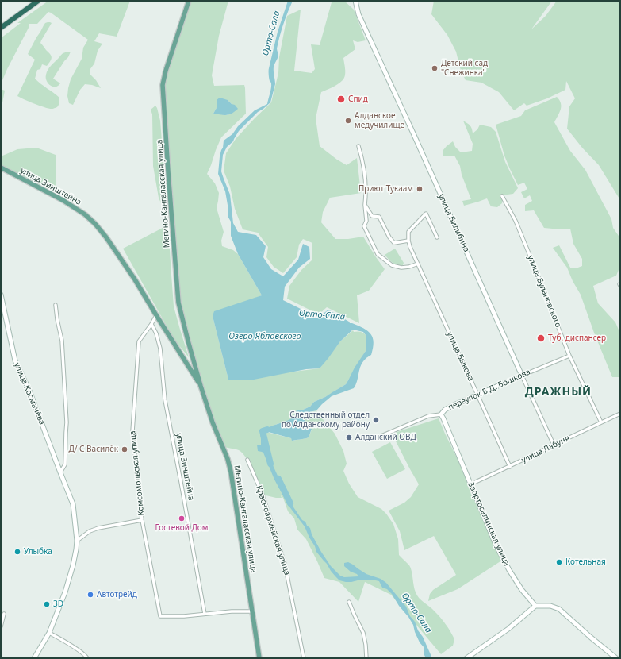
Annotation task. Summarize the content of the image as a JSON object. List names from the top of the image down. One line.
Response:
{"streets":{"main road":["улица Зинштейна","Мегино-Кангаласская улица"],"street":["улица Билибина","улица Булановского","улица Быкова","переулок Б.Д. Бошкова","улица Космачёва","улица Лабуня","Комсомольская улица","Заортосалинская улица","Красноармейская улица"]},"crossings":[["улица Зинштейна","Мегино-Кангаласская улица"],["улица Зинштейна","Комсомольская улица"],["Мегино-Кангаласская улица","Комсомольская улица"],["улица Билибина","переулок Б.Д. Бошкова"],["улица Билибина","улица Лабуня"],["улица Булановского","переулок Б.Д. Бошкова"],["улица Булановского","улица Лабуня"],["улица Быкова","переулок Б.Д. Бошкова"],["улица Быкова","улица Лабуня"],["переулок Б.Д. Бошкова","Заортосалинская улица"],["улица Лабуня","Заортосалинская улица"]],"districts":["ДРАЖНЫЙ"],"water":["Орто-Сала","Озеро Ябловского"],"places":["Детский сад \"Снежинка\"","Спид","Алданское медучилище","Приют Тукаам","Туб. диспансер","Следственный отдел по Алданскому району","Алданский ОВД","Д/ С Василёк","Гостевой Дом","Улыбка","Котельная","Автотрейд","3D"]}
